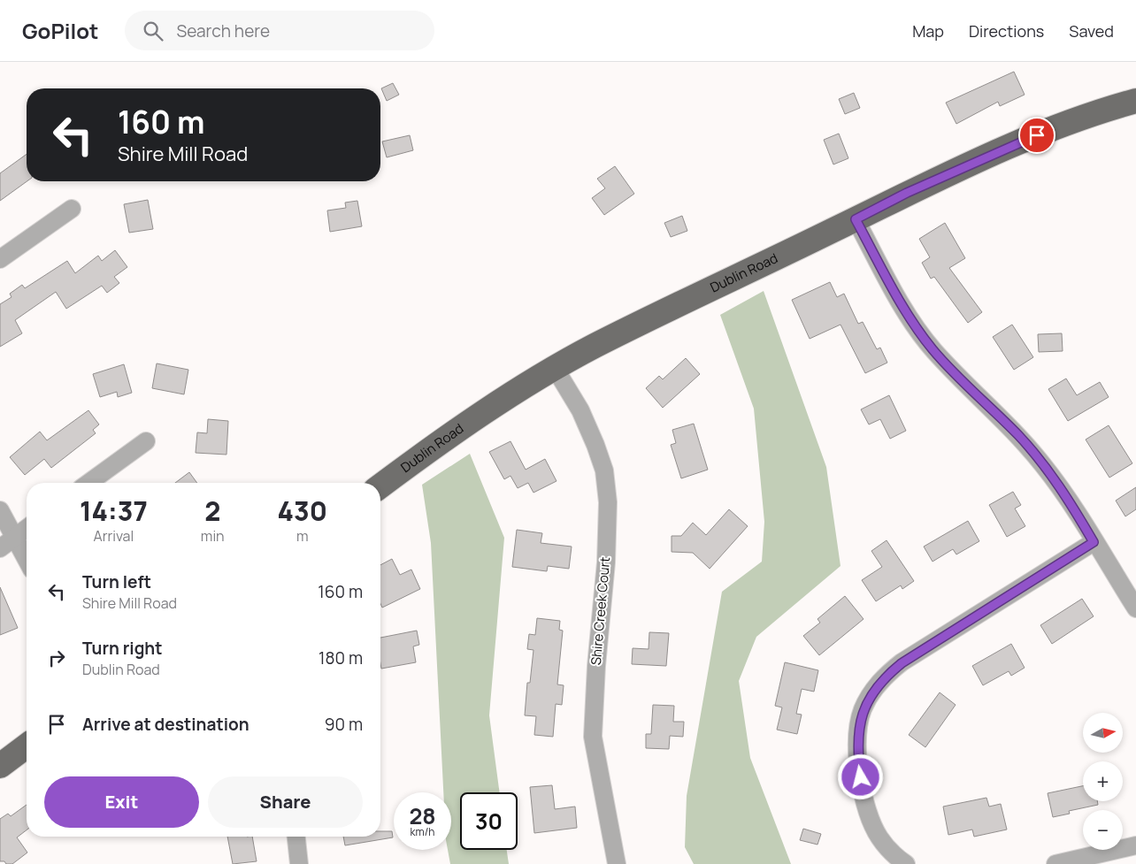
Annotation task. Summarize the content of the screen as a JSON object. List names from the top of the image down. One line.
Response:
{"streets":{"main road":["Dublin Road"],"street":["Shire Creek Court"]},"crossings":[["Dublin Road","Shire Creek Court"]],"north":"right","page":{"header":"GoPilot","search":"Search here","nav":["Map","Directions","Saved"],"turn":["160 m","Shire Mill Road"],"eta":["14:37","Arrival","2","min","430","m"],"list":[{"name":"Turn left","note":"Shire Mill Road","value":"160 m"},{"name":"Turn right","note":"Dublin Road","value":"180 m"},{"name":"Arrive at destination","value":"90 m"}],"map_buttons":["+","−"],"buttons":["Exit","Share"],"speed":"28 km/h","limit":"30"}}
